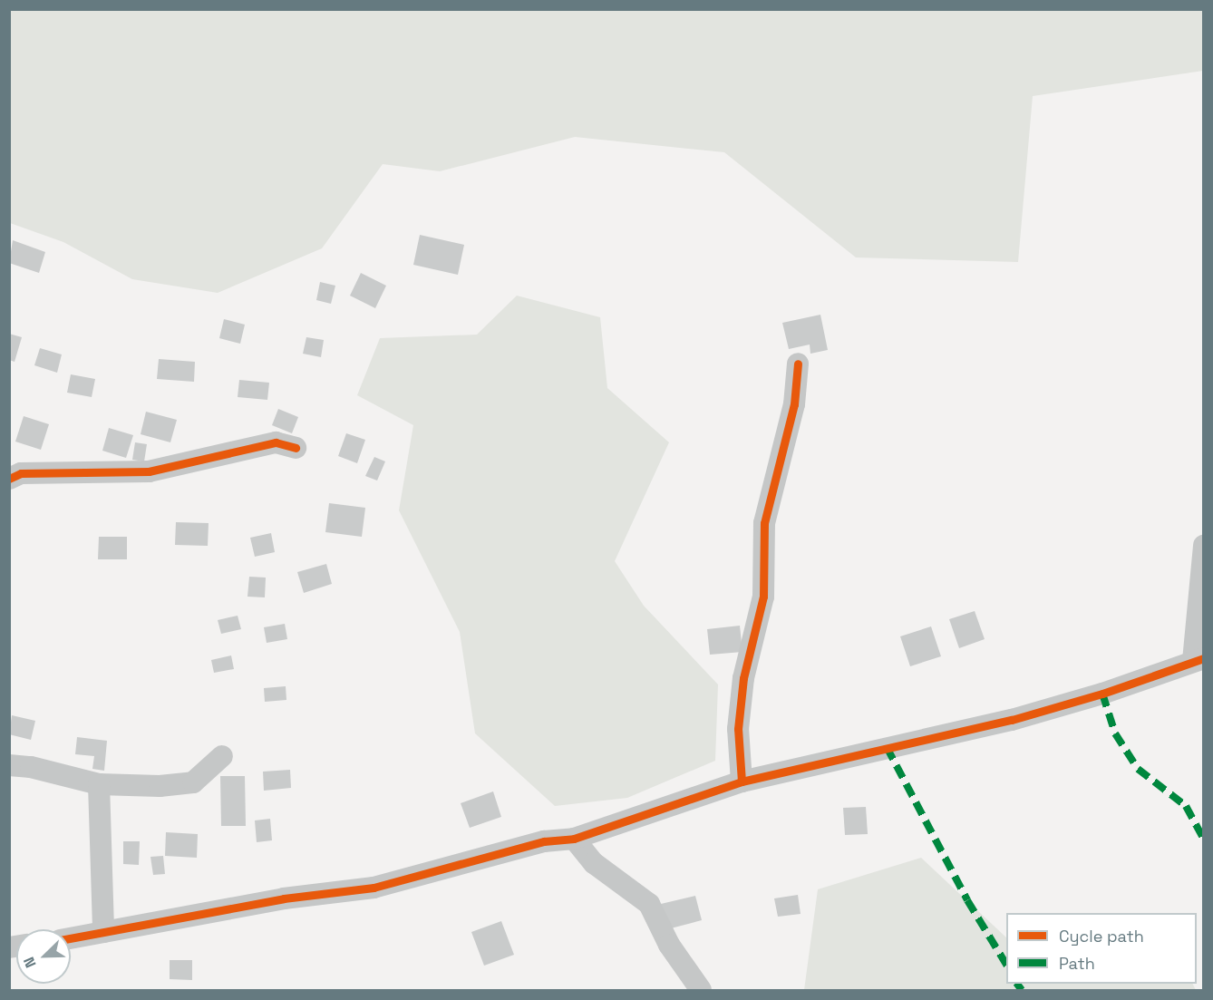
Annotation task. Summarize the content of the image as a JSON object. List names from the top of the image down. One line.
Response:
{"legend":["Cycle path","Path"],"north":"bottom left"}
